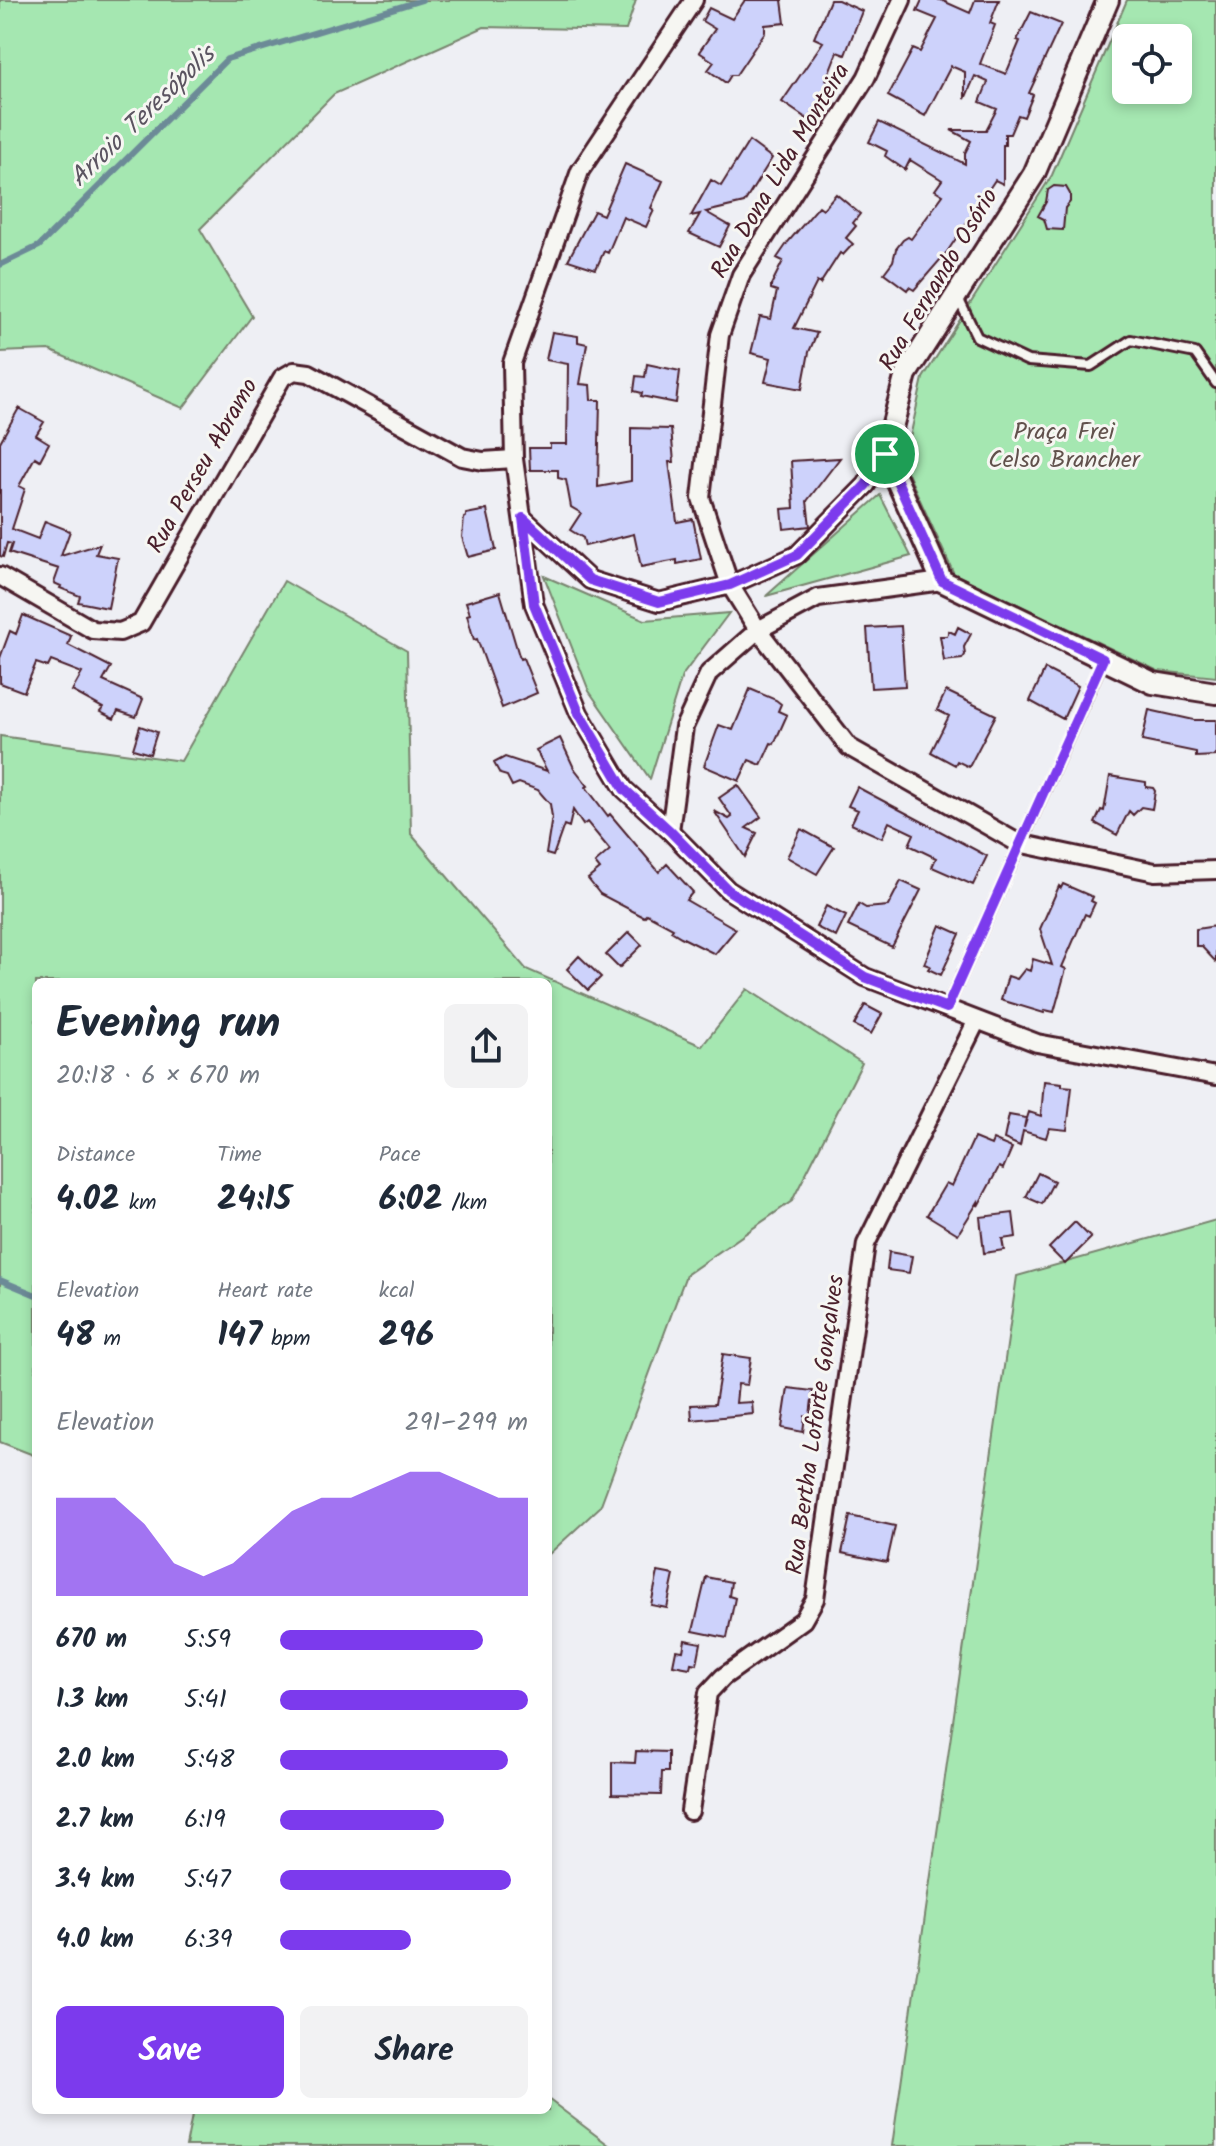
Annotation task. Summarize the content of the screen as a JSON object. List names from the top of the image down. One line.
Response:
{"streets":{"street":["Rua Dona Lida Monteira","Rua Fernando Osório","Rua Perseu Abramo","Rua Bertha Loforte Gonçalves"]},"water":["Arroio Teresópolis"],"parks":["Praça Frei Celso Brancher"],"page":{"heading":["Evening run","20:18 · 6 × 670 m"],"stats":[["Distance","4.02 km"],["Time","24:15"],["Pace","6:02 /km"],["Elevation","48 m"],["Heart rate","147 bpm"],["kcal","296"]],"chart":["Elevation","291–299 m"],"list":[{"name":"670 m","note":"5:59"},{"name":"1.3 km","note":"5:41"},{"name":"2.0 km","note":"5:48"},{"name":"2.7 km","note":"6:19"},{"name":"3.4 km","note":"5:47"},{"name":"4.0 km","note":"6:39"}],"buttons":["Save","Share"]}}
